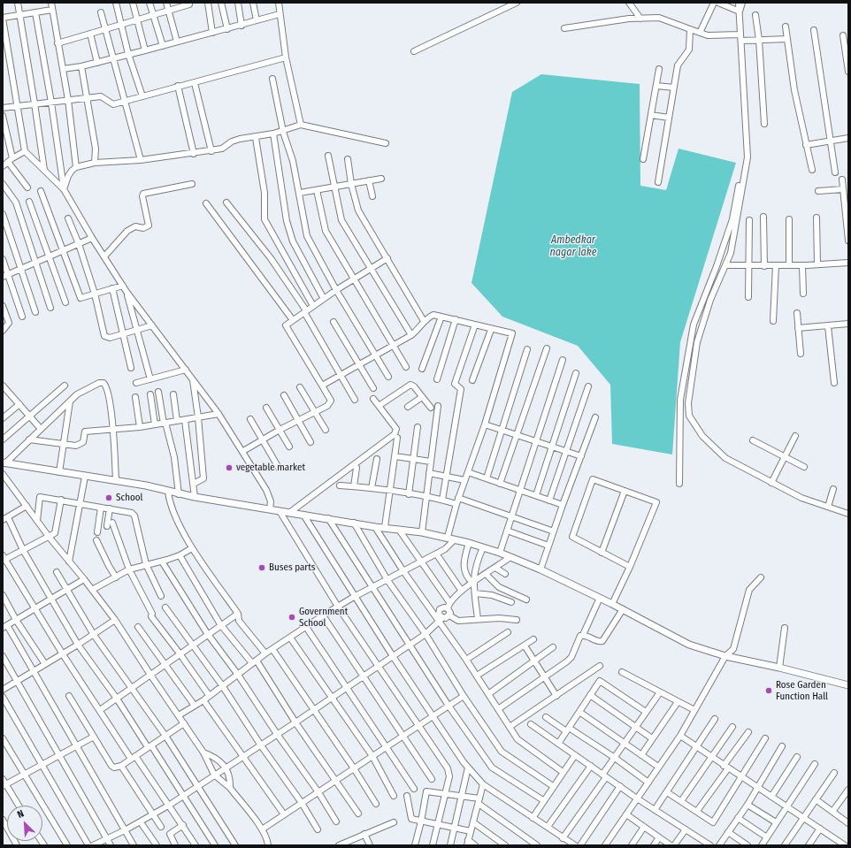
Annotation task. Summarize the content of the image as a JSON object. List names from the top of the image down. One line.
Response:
{"water":["Ambedkar nagar lake"],"places":["vegetable market","School","Buses parts","Government School","Rose Garden Function Hall"],"north":"top left"}
